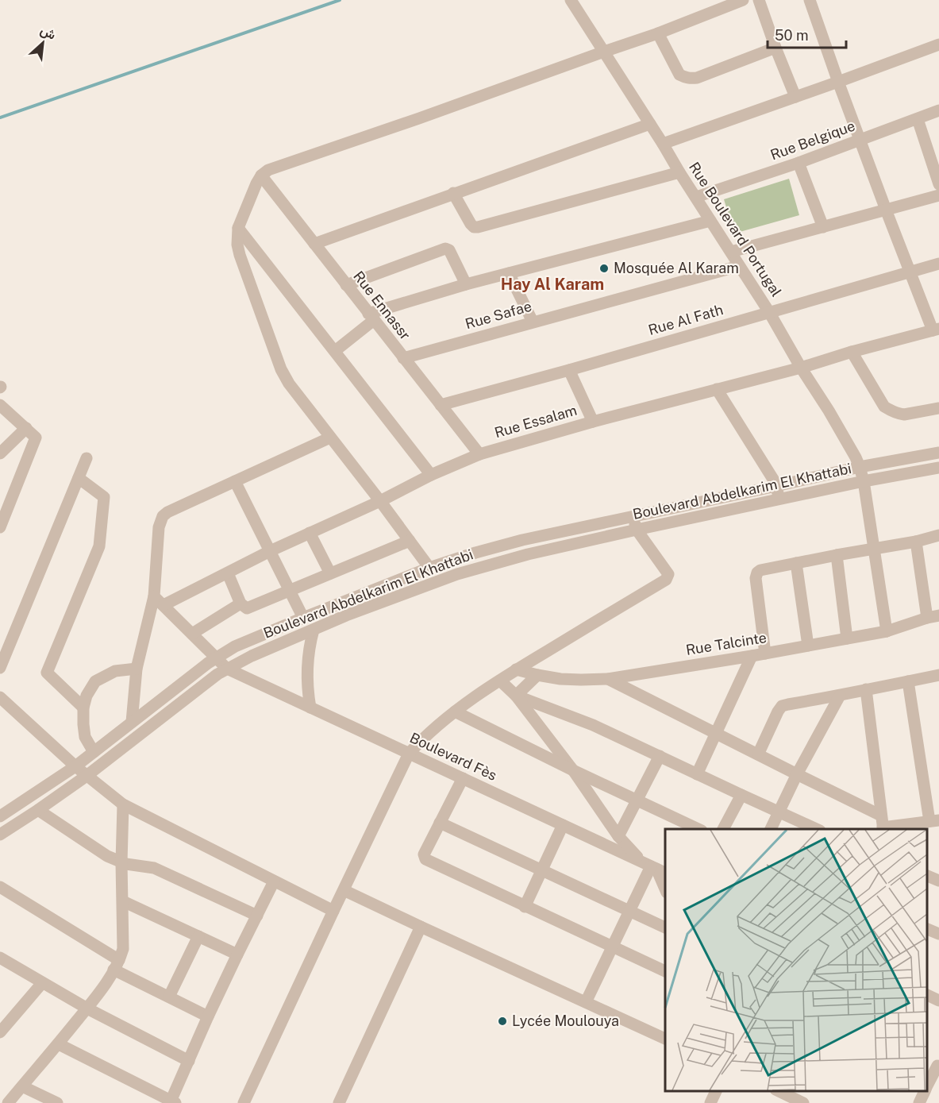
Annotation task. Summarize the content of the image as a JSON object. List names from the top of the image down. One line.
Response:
{"streets":{"street":["Rue Belgique","Rue Boulevard Portugal","Rue Ennassr","Rue Safae","Rue Al Fath","Rue Essalam","Boulevard Abdelkarim El Khattabi","Rue Talcinte","Boulevard Fès"]},"crossings":[["Rue Belgique","Rue Boulevard Portugal"],["Rue Boulevard Portugal","Rue Safae"],["Rue Boulevard Portugal","Rue Al Fath"],["Rue Boulevard Portugal","Rue Essalam"],["Rue Boulevard Portugal","Boulevard Abdelkarim El Khattabi"],["Rue Boulevard Portugal","Rue Talcinte"],["Rue Ennassr","Rue Safae"],["Rue Ennassr","Rue Al Fath"],["Rue Ennassr","Rue Essalam"],["Rue Essalam","Boulevard Fès"],["Boulevard Abdelkarim El Khattabi","Boulevard Fès"]],"districts":["Hay Al Karam"],"places":["Mosquée Al Karam","Lycée Moulouya"],"scale_bar":"50 m","north":"top right"}
